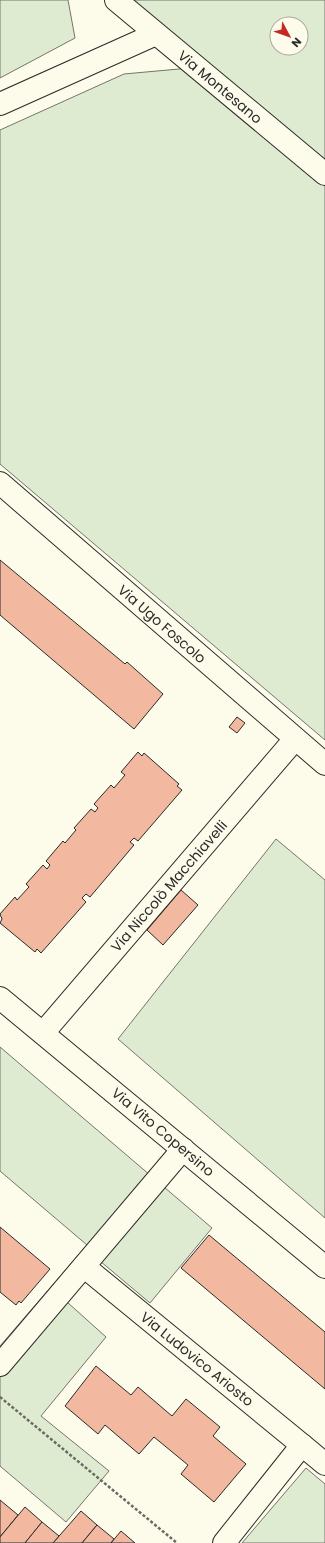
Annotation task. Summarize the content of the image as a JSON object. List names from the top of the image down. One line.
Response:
{"streets":{"street":["Via Montesano","Via Ugo Foscolo","Via Niccolò Macchiavelli","Via Vito Copersino","Via Ludovico Ariosto"]},"crossings":[["Via Ugo Foscolo","Via Niccolò Macchiavelli"],["Via Niccolò Macchiavelli","Via Vito Copersino"]],"north":"bottom right"}
